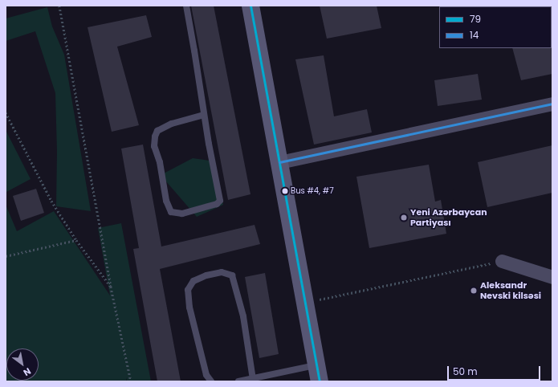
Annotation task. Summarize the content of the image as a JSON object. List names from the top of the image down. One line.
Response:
{"places":["Bus #4, #7","Yeni Azərbaycan Partiyası","Aleksandr Nevski kilsəsi"],"lines":["transit line 79","transit line 14"],"legend":["79","14"],"scale_bar":"50 m","north":"bottom right"}
